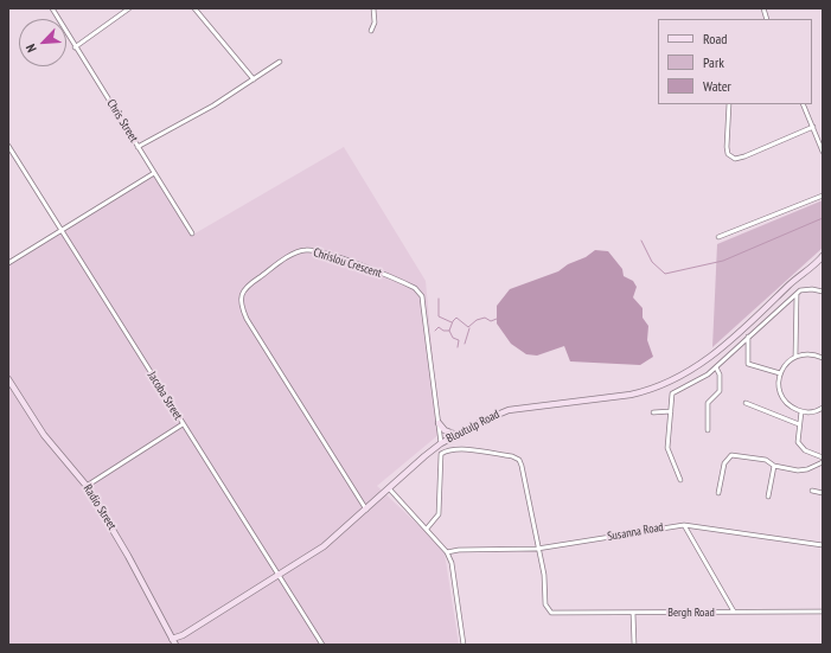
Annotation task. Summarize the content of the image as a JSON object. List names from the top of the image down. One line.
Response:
{"streets":{"street":["Chris Street","Chrislou Crescent","Jacoba Street","Bloutulp Road","Radio Street","Susanna Road","Bergh Road"]},"crossings":[["Chrislou Crescent","Bloutulp Road"],["Jacoba Street","Bloutulp Road"],["Bloutulp Road","Radio Street"],["Susanna Road","Bergh Road"]],"legend":["Road","Park","Water"],"north":"bottom left"}
